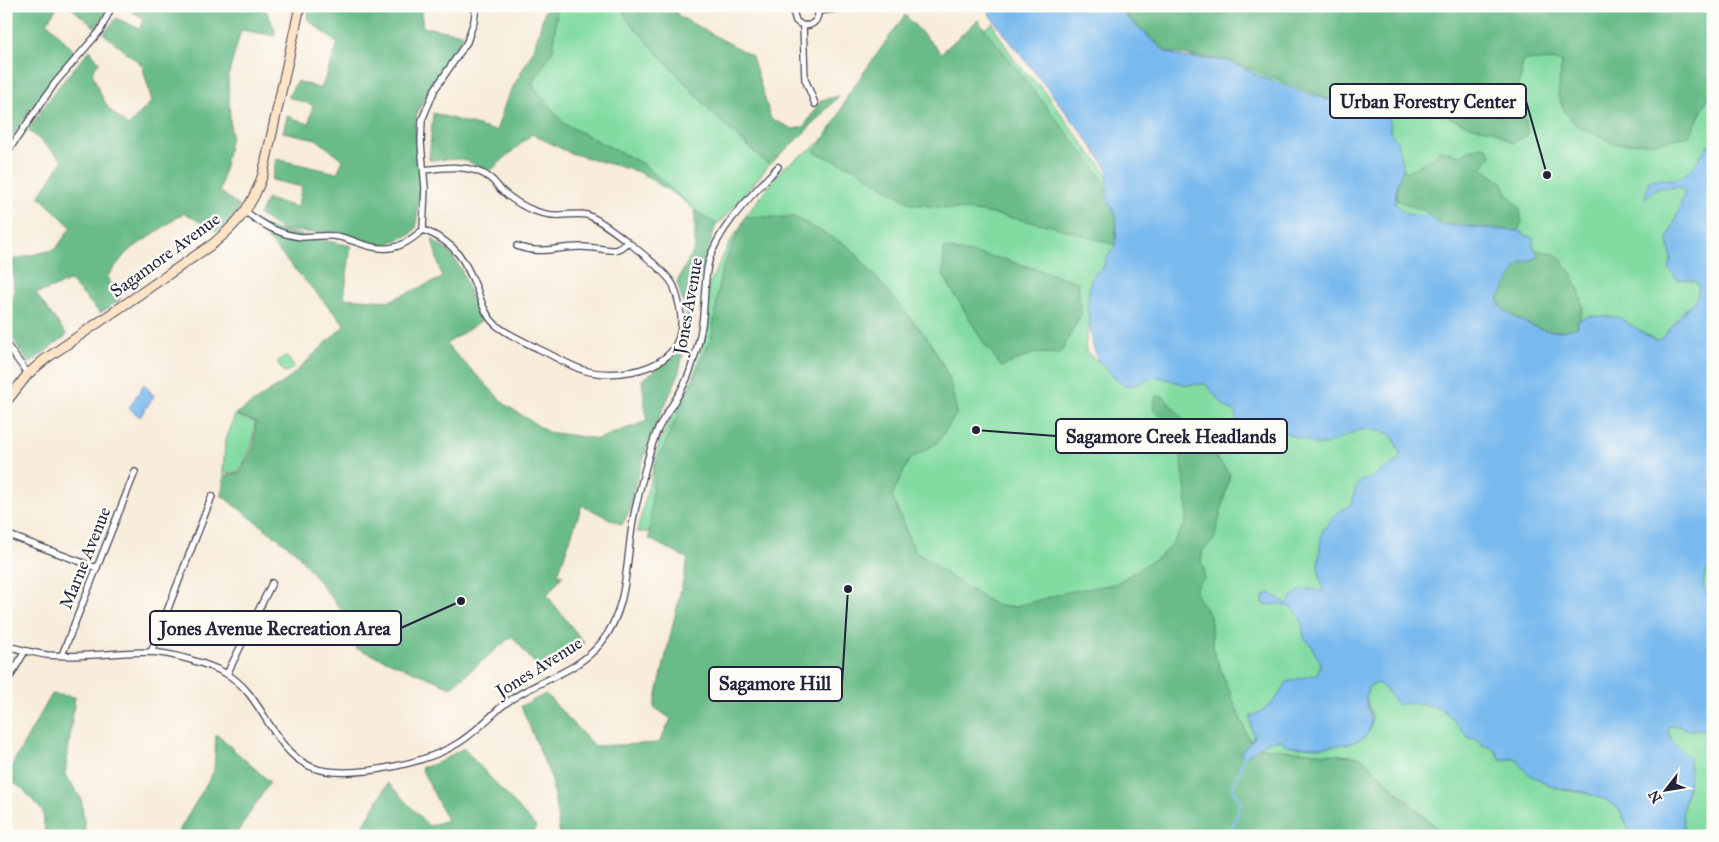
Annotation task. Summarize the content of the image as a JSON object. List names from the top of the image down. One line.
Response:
{"streets":{"main road":["Sagamore Avenue"],"street":["Jones Avenue","Marne Avenue"]},"crossings":[["Jones Avenue","Marne Avenue"]],"places":["Urban Forestry Center","Sagamore Creek Headlands","Sagamore Hill","Jones Avenue Recreation Area"],"north":"bottom left"}
